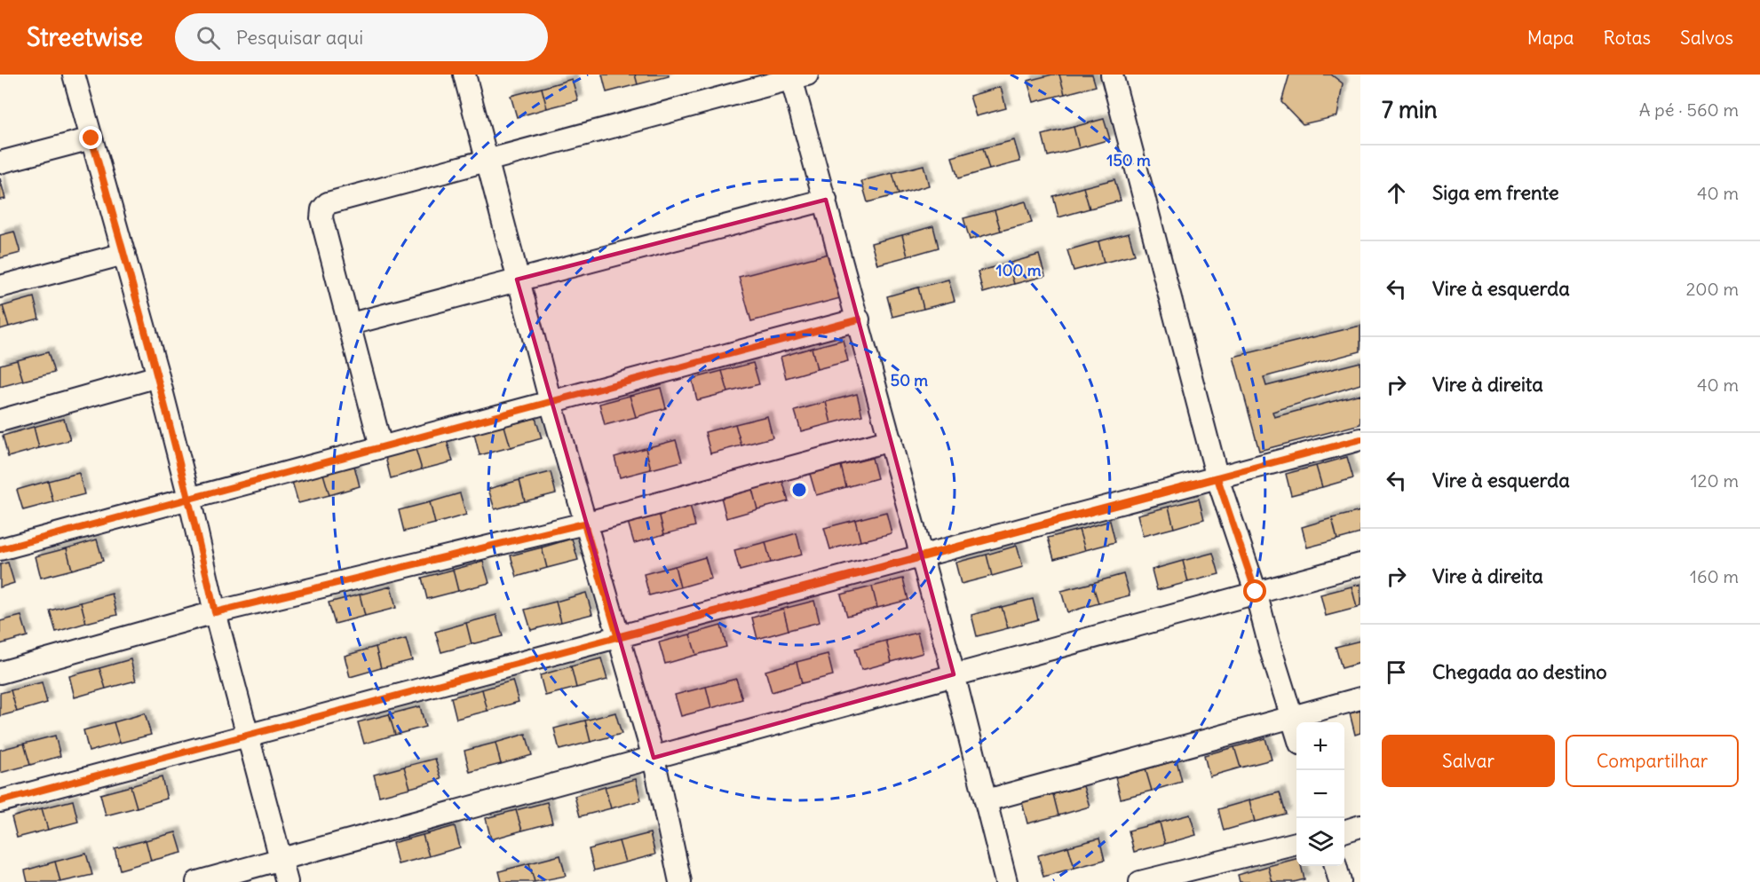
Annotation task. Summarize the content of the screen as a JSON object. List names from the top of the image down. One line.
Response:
{"page":{"header":"Streetwise","search":"Pesquisar aqui","nav":["Mapa","Rotas","Salvos"],"heading":["7 min","A pé · 560 m"],"list":[["Siga em frente","40 m"],["Vire à esquerda","200 m"],["Vire à direita","40 m"],["Vire à esquerda","120 m"],["Vire à direita","160 m"],"Chegada ao destino"],"buttons":["Salvar","Compartilhar"],"map_buttons":["+","−"]},"rings":["150 m","100 m","50 m"]}
